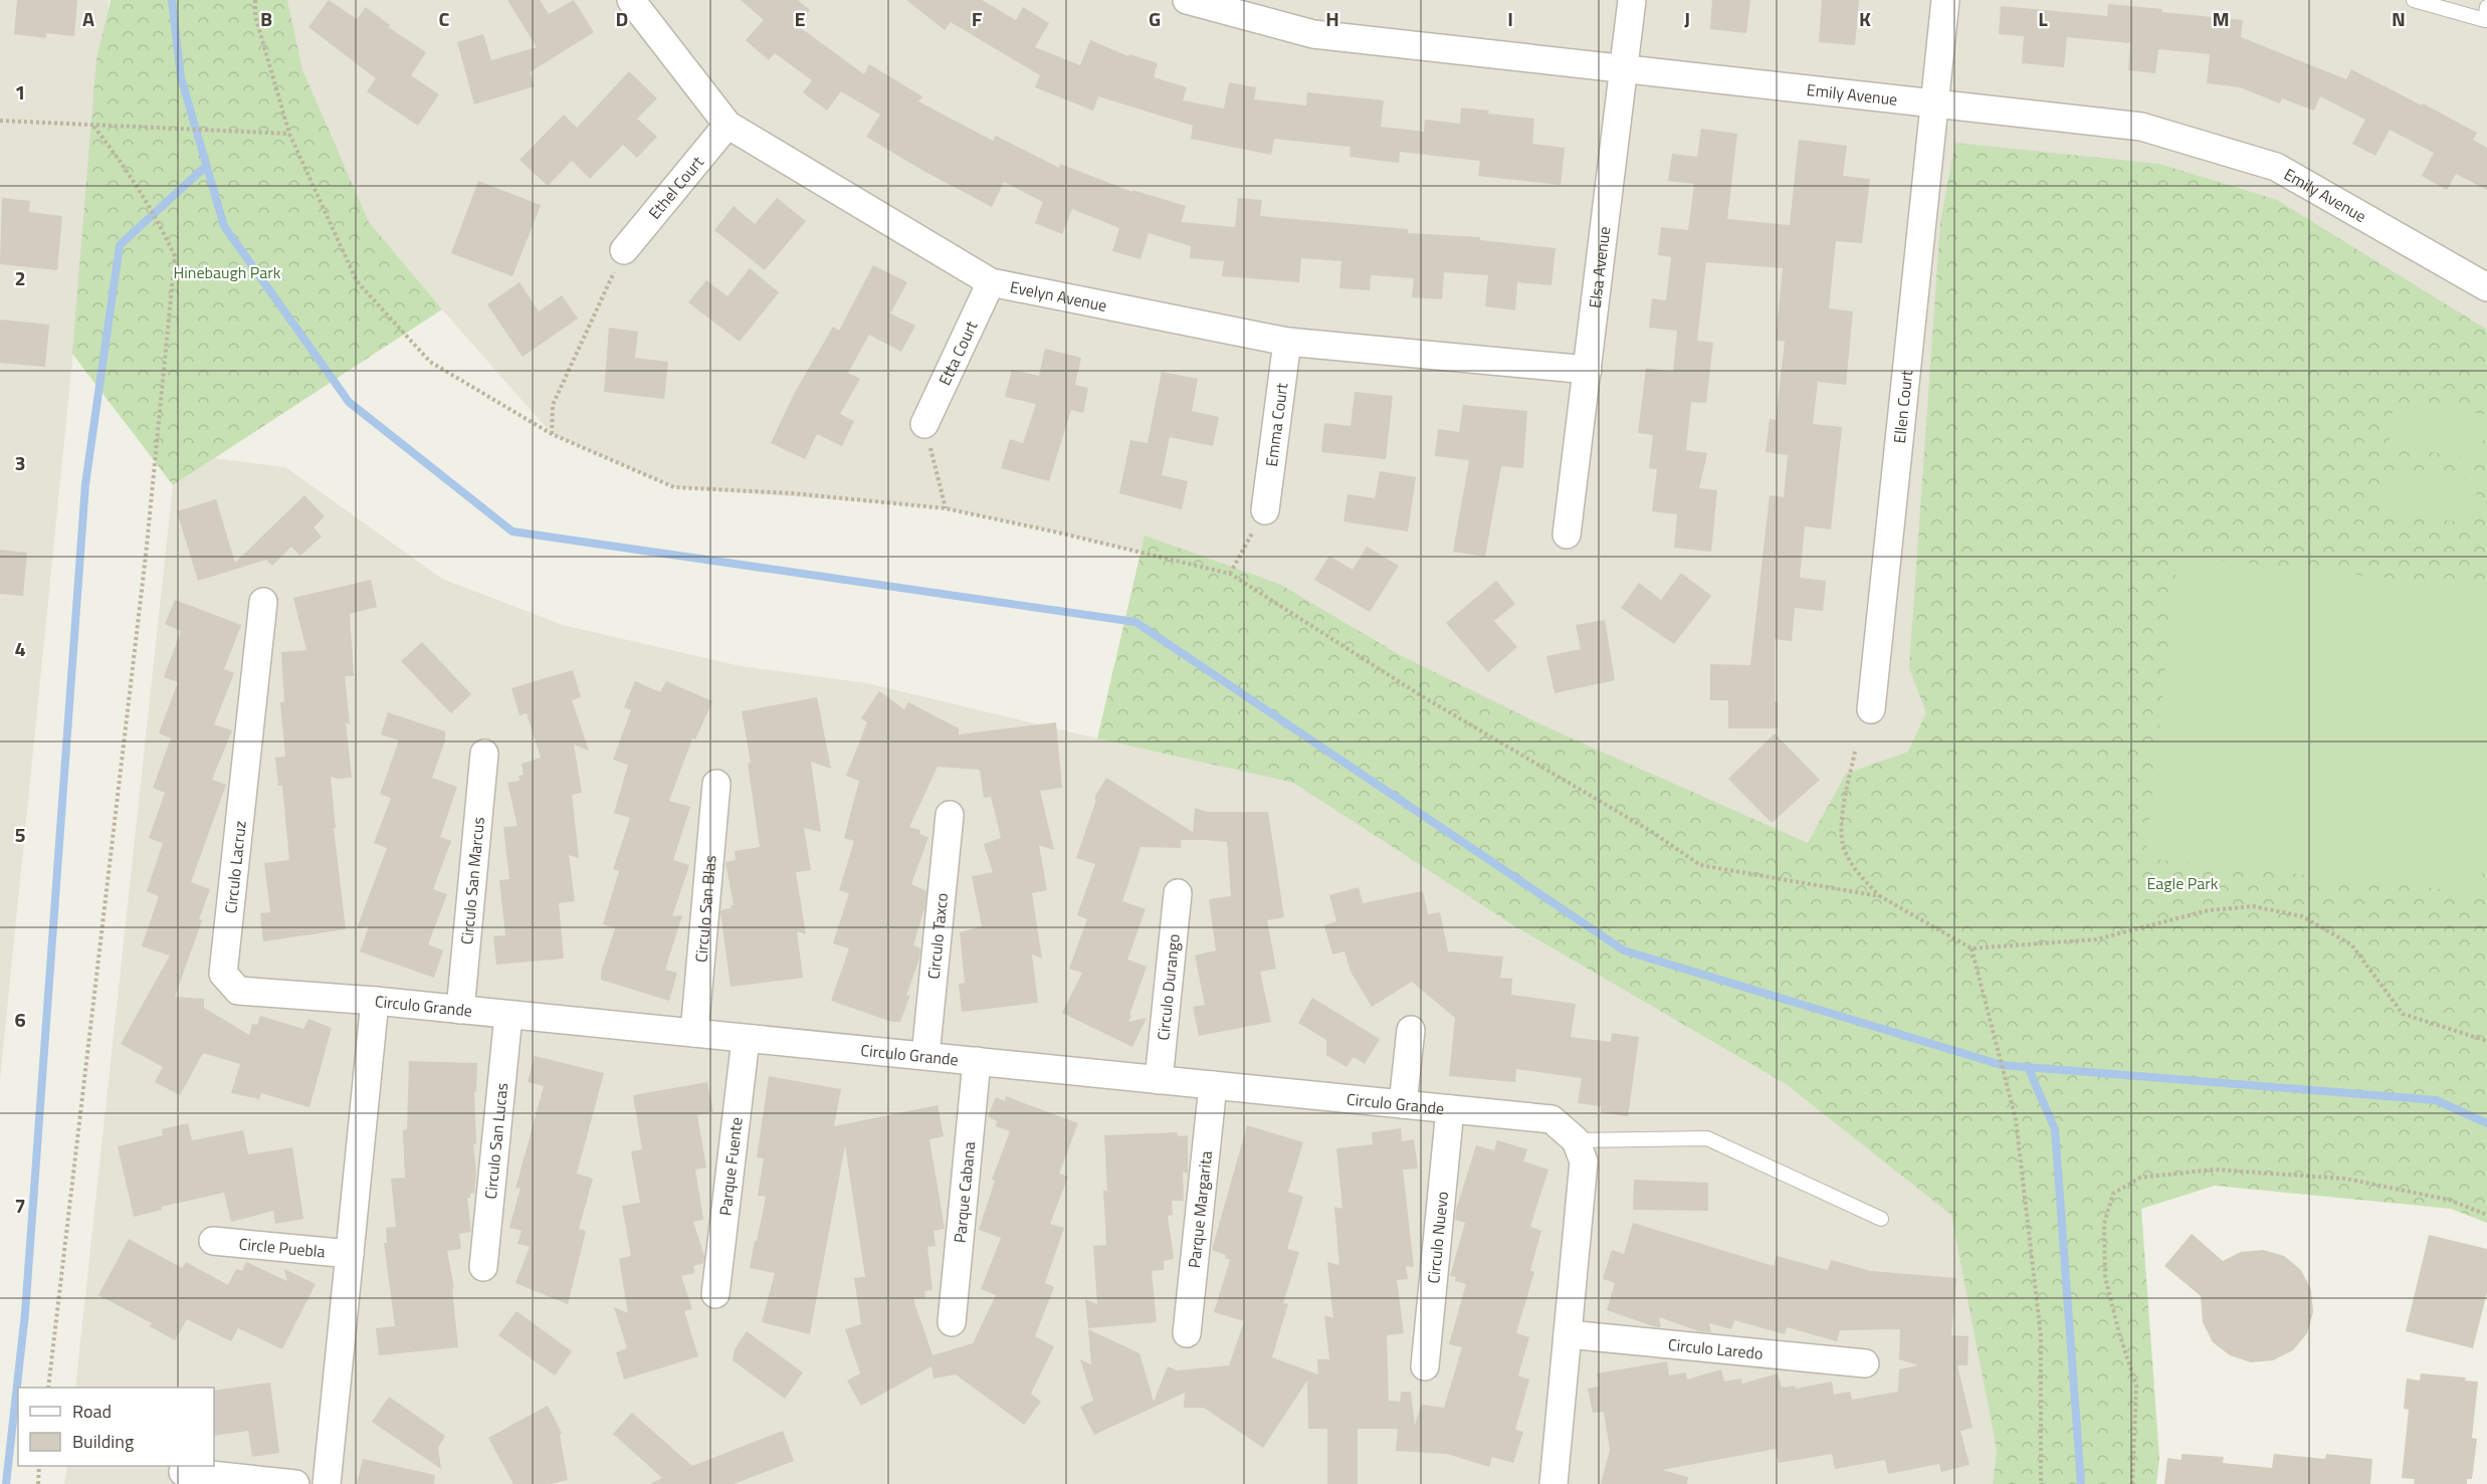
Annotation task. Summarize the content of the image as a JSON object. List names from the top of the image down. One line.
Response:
{"streets":{"street":["Emily Avenue","Ethel Court","Elsa Avenue","Evelyn Avenue","Etta Court","Ellen Court","Emma Court","Circulo Lacruz","Circulo San Marcus","Circulo San Blas","Circulo Taxco","Circulo Durango","Circulo Grande","Circulo San Lucas","Parque Fuente","Parque Cabana","Parque Margarita","Circulo Nuevo","Circle Puebla","Circulo Laredo"]},"crossings":[["Emily Avenue","Elsa Avenue"],["Emily Avenue","Ellen Court"],["Ethel Court","Evelyn Avenue"],["Elsa Avenue","Evelyn Avenue"],["Evelyn Avenue","Etta Court"],["Evelyn Avenue","Emma Court"],["Circulo Lacruz","Circulo Grande"],["Circulo San Marcus","Circulo Grande"],["Circulo San Blas","Circulo Grande"],["Circulo Taxco","Circulo Grande"],["Circulo Durango","Circulo Grande"],["Circulo Grande","Circulo San Lucas"],["Circulo Grande","Parque Fuente"],["Circulo Grande","Parque Cabana"],["Circulo Grande","Parque Margarita"],["Circulo Grande","Circulo Nuevo"],["Circulo Grande","Circle Puebla"]],"parks":["Hinebaugh Park","Eagle Park"],"legend":["Road","Building"],"grid":{"columns":["A","B","C","D","E","F","G","H","I","J","K","L","M","N"],"rows":["1","2","3","4","5","6","7"]}}
